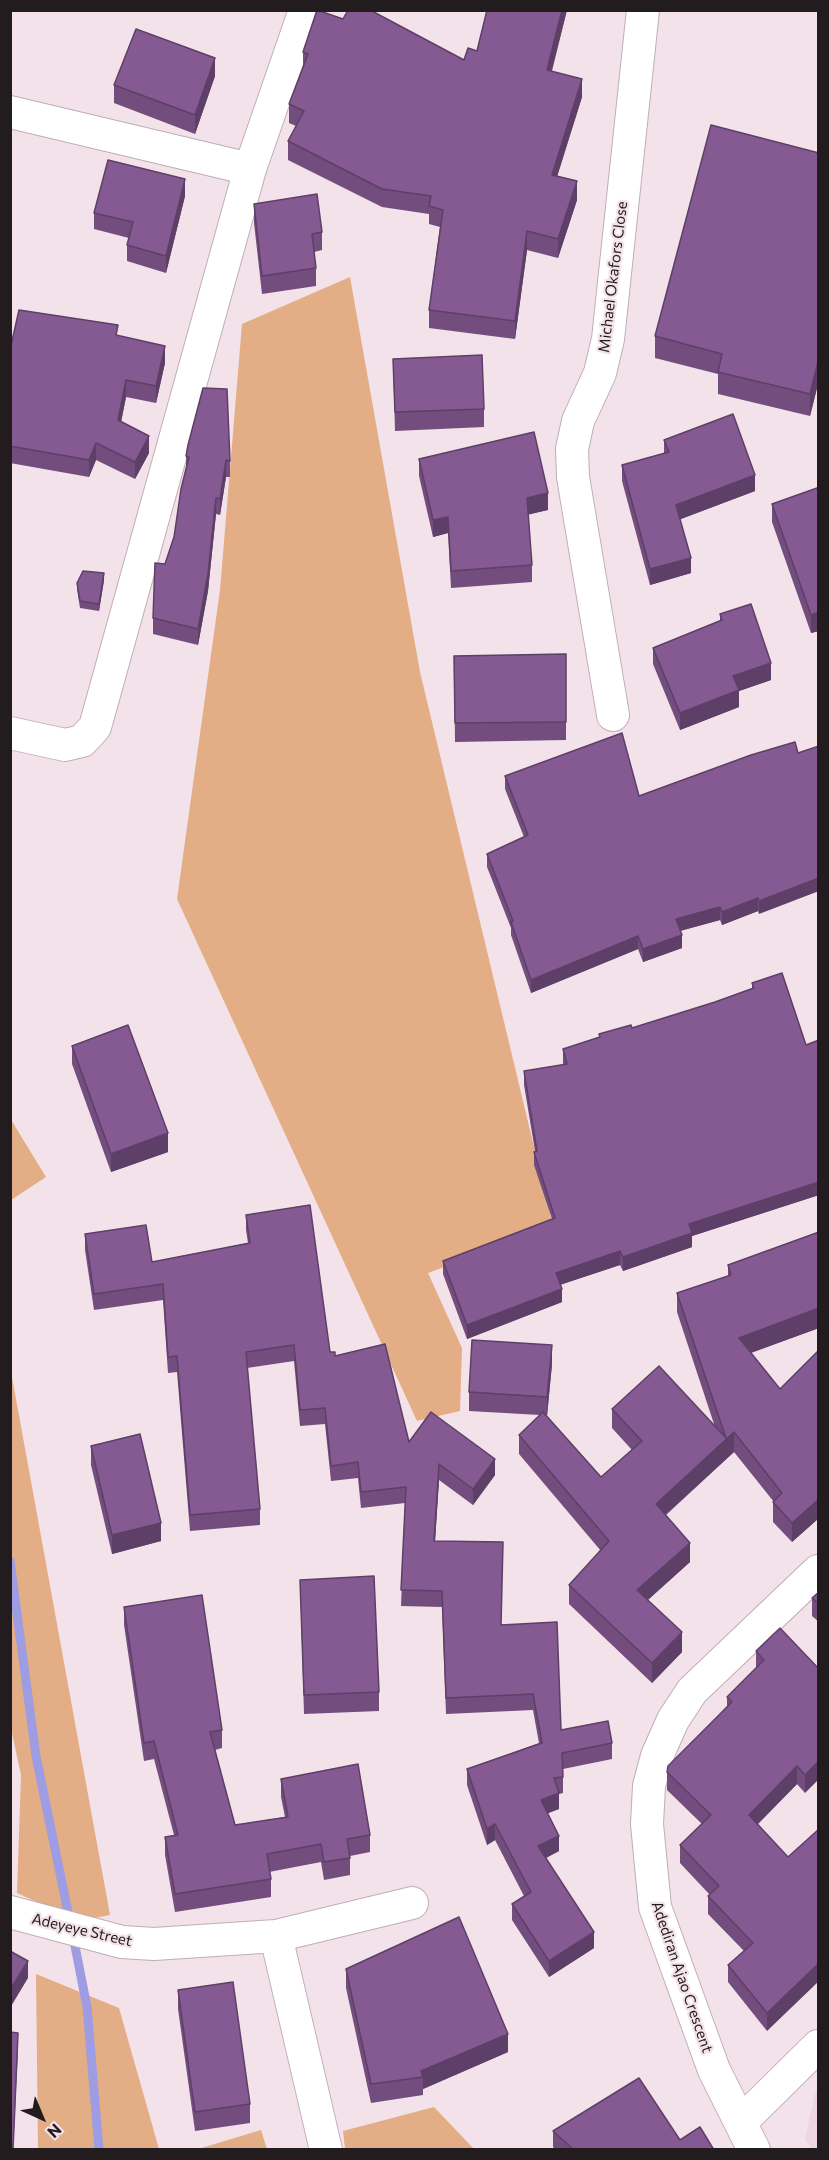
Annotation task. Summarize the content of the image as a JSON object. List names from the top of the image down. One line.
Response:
{"streets":{"street":["Michael Okafors Close","Adeyeye Street","Adediran Ajao Crescent"]},"north":"bottom right"}
